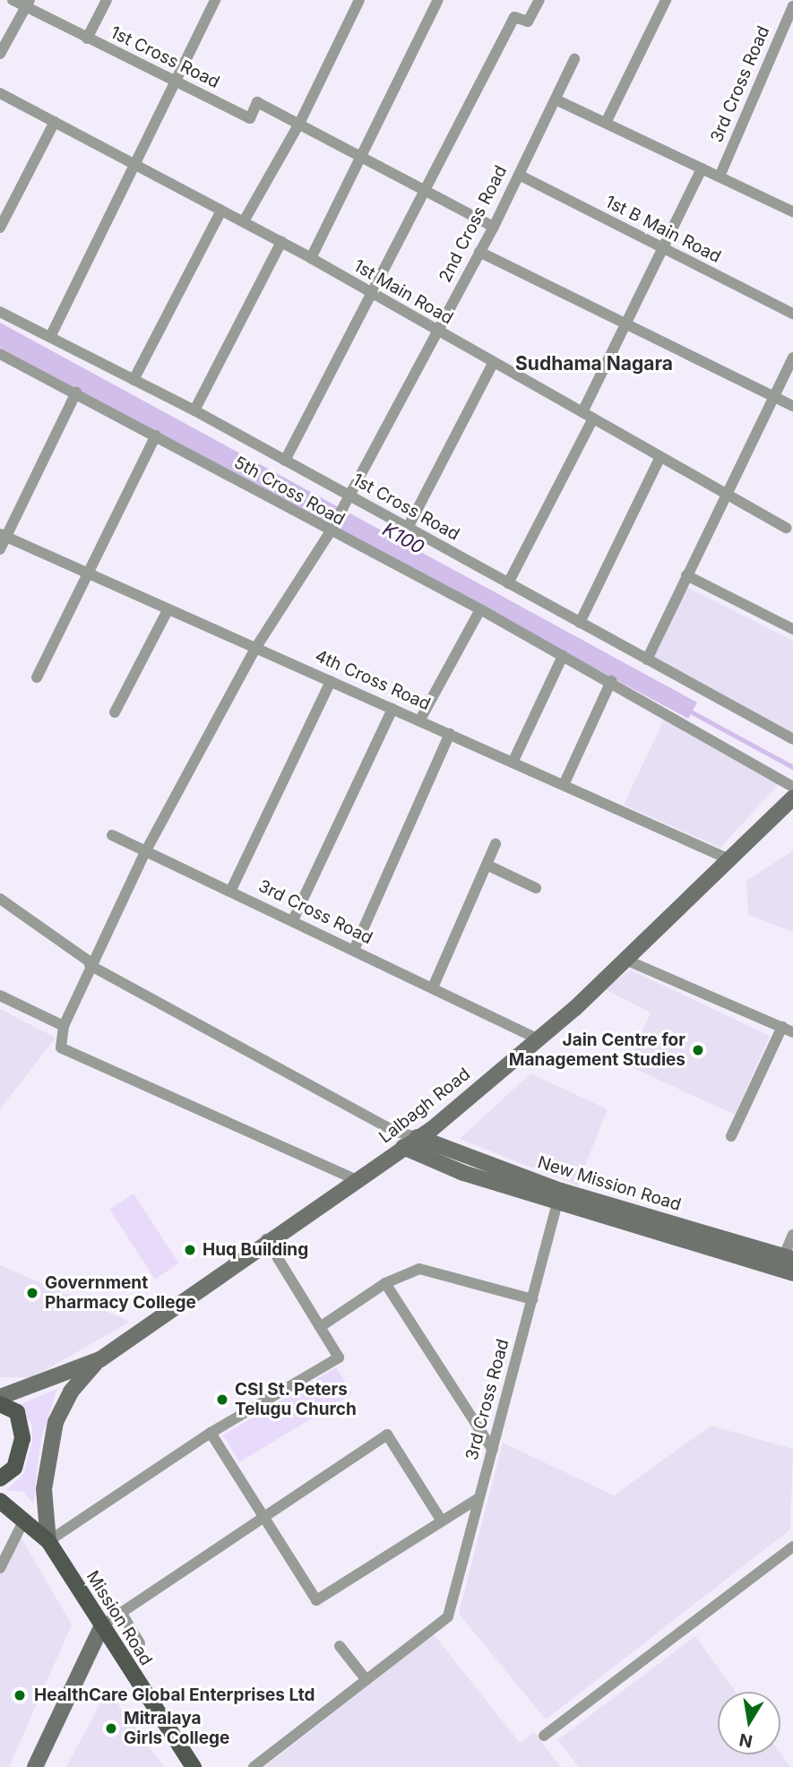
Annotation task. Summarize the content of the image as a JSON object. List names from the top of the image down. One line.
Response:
{"streets":{"main road":["Lalbagh Road","New Mission Road","Mission Road"],"street":["1st Cross Road","3rd Cross Road","2nd Cross Road","1st B Main Road","1st Main Road","5th Cross Road","4th Cross Road"]},"crossings":[["1st Cross Road","2nd Cross Road"],["3rd Cross Road","2nd Cross Road"],["3rd Cross Road","Lalbagh Road"],["3rd Cross Road","New Mission Road"],["2nd Cross Road","1st B Main Road"],["2nd Cross Road","1st Main Road"],["2nd Cross Road","5th Cross Road"],["2nd Cross Road","4th Cross Road"],["4th Cross Road","Lalbagh Road"],["Lalbagh Road","New Mission Road"]],"districts":["Sudhama Nagara"],"water":["K100"],"places":["Jain Centre for Management Studies","Huq Building","Government Pharmacy College","CSI St. Peters Telugu Church","HealthCare Global Enterprises Ltd","Mitralaya Girls College"],"north":"bottom"}
